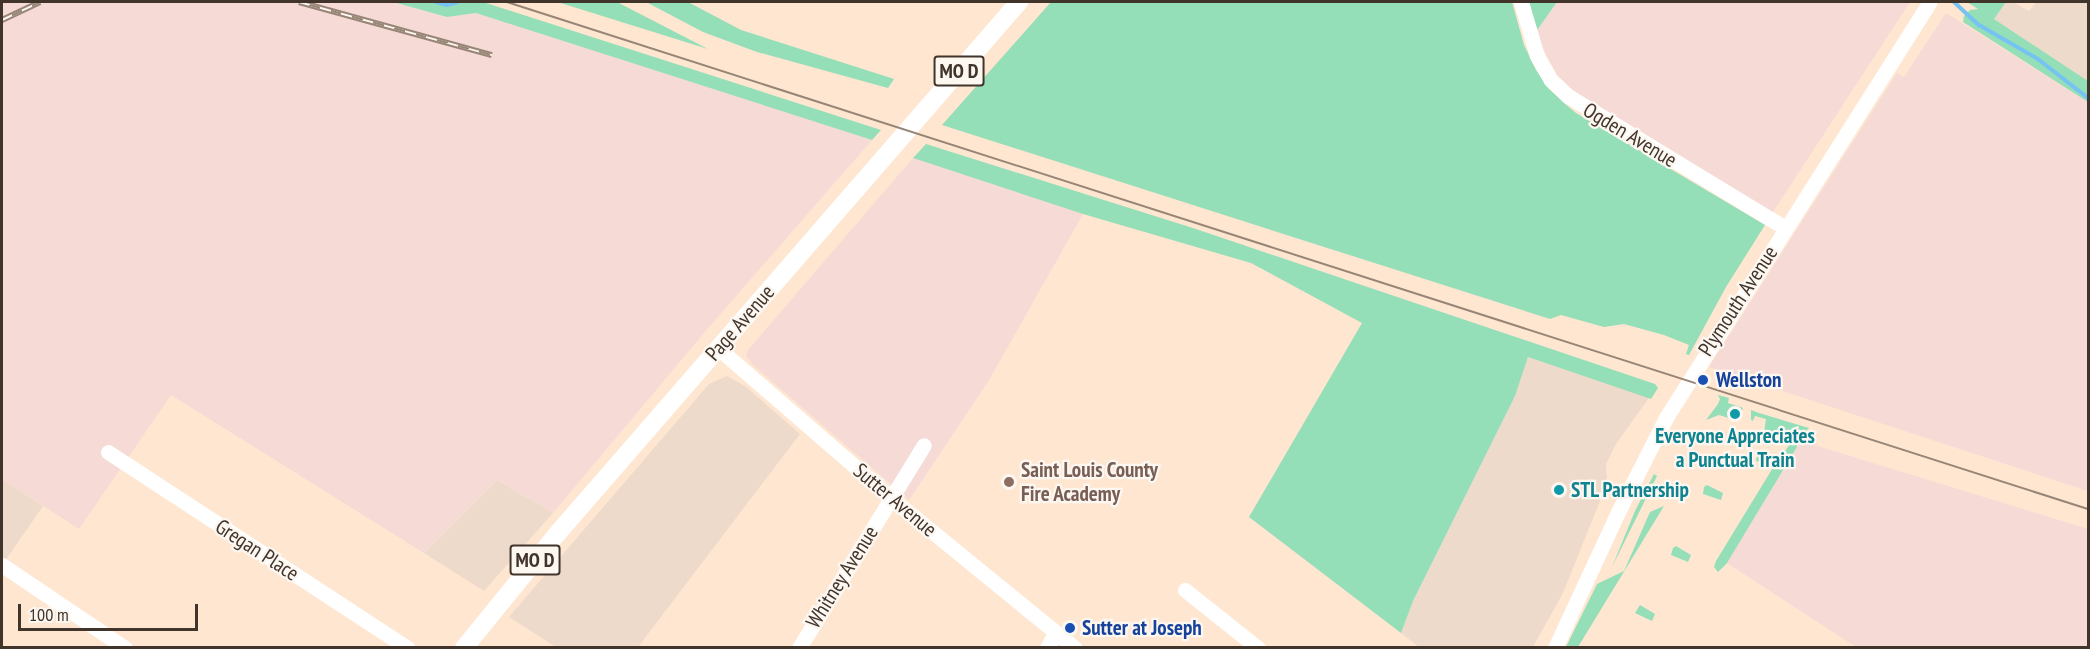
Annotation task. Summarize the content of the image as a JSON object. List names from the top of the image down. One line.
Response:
{"streets":{"main road":["MO D","Page Avenue"],"street":["Ogden Avenue","Plymouth Avenue","Sutter Avenue","Gregan Place","Whitney Avenue"]},"crossings":[["Ogden Avenue","Plymouth Avenue"],["Page Avenue","Sutter Avenue"],["Sutter Avenue","Whitney Avenue"]],"places":["Wellston","Everyone Appreciates a Punctual Train","Saint Louis County Fire Academy","STL Partnership","Sutter at Joseph"],"scale_bar":"100 m"}
